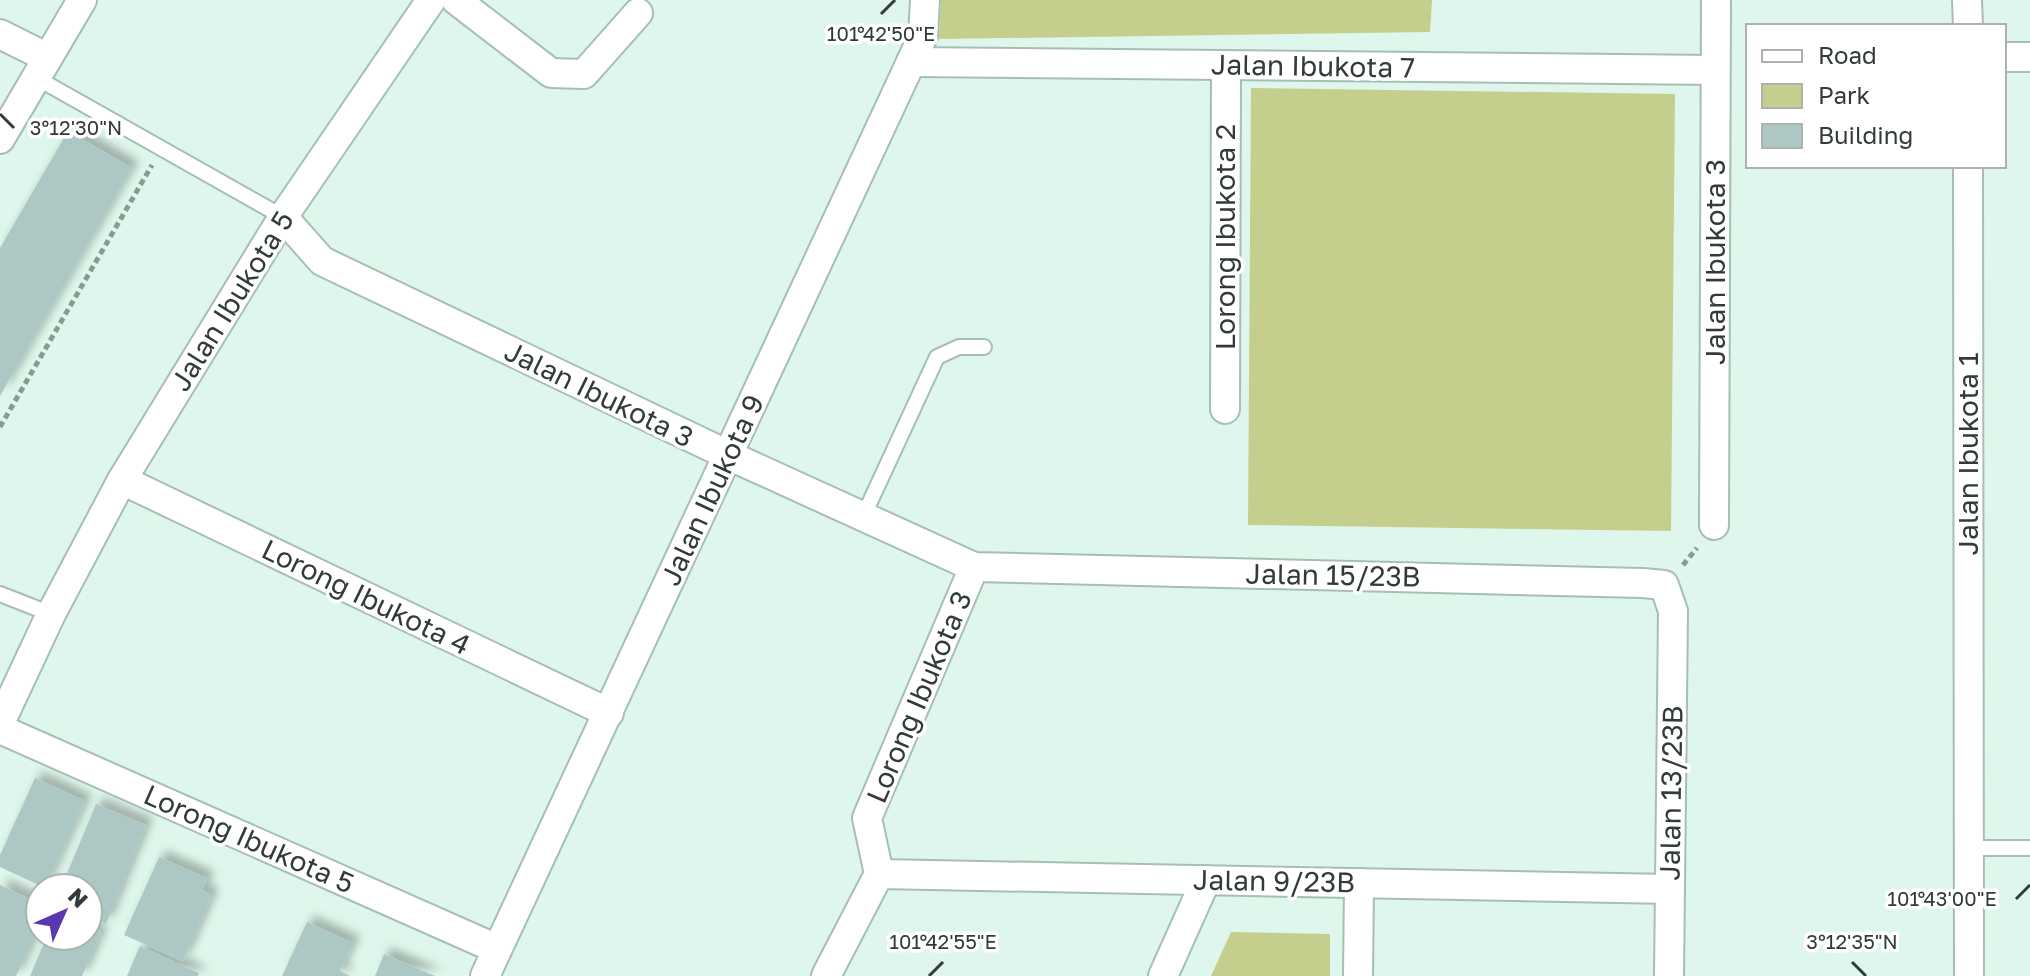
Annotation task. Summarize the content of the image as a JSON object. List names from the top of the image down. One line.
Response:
{"streets":{"street":["Jalan Ibukota 7","Lorong Ibukota 2","Jalan Ibukota 3","Jalan Ibukota 5","Jalan Ibukota 1","Jalan Ibukota 9","Jalan 15/23B","Lorong Ibukota 4","Lorong Ibukota 3","Jalan 13/23B","Lorong Ibukota 5","Jalan 9/23B"]},"crossings":[["Jalan Ibukota 7","Lorong Ibukota 2"],["Jalan Ibukota 7","Jalan Ibukota 3"],["Jalan Ibukota 7","Jalan Ibukota 9"],["Jalan Ibukota 3","Jalan Ibukota 5"],["Jalan Ibukota 3","Jalan Ibukota 9"],["Jalan Ibukota 3","Jalan 15/23B"],["Jalan Ibukota 3","Lorong Ibukota 3"],["Jalan Ibukota 5","Lorong Ibukota 4"],["Jalan Ibukota 9","Lorong Ibukota 4"],["Jalan Ibukota 9","Lorong Ibukota 5"],["Jalan 15/23B","Lorong Ibukota 3"],["Jalan 15/23B","Jalan 13/23B"],["Lorong Ibukota 3","Jalan 9/23B"],["Jalan 13/23B","Jalan 9/23B"]],"legend":["Road","Park","Building"],"north":"top right","coordinates":["101°42'50\"E","3°12'30\"N","101°43'00\"E","101°42'55\"E","3°12'35\"N"]}
